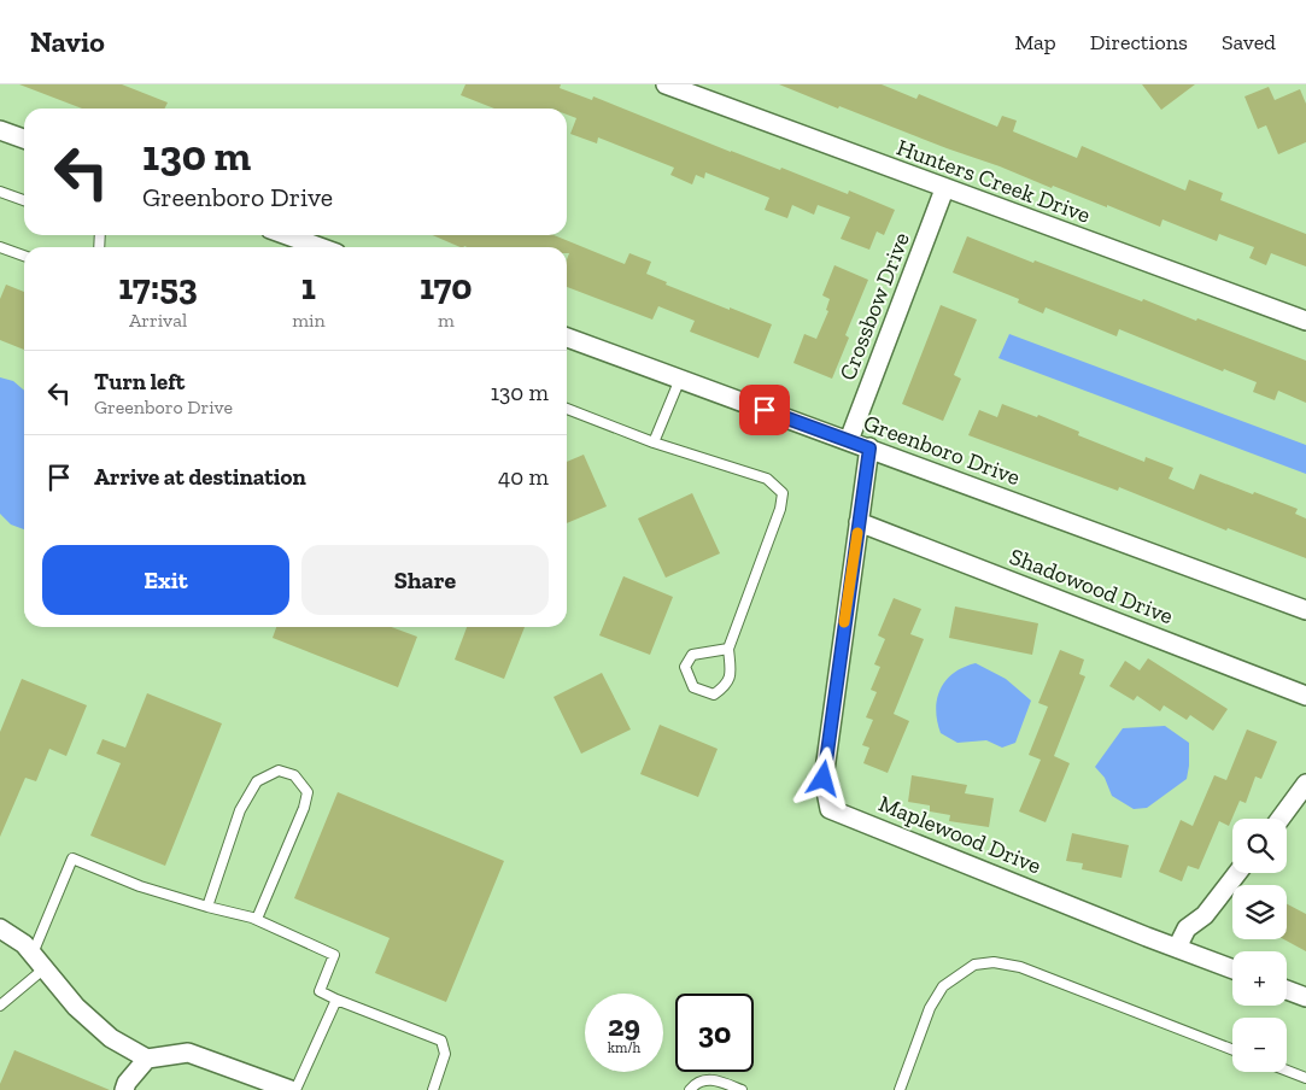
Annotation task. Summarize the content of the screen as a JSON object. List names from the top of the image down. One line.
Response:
{"streets":{"street":["Hunters Creek Drive","Crossbow Drive","Greenboro Drive","Shadowood Drive","Maplewood Drive"]},"crossings":[["Hunters Creek Drive","Crossbow Drive"],["Crossbow Drive","Greenboro Drive"],["Greenboro Drive","Maplewood Drive"],["Shadowood Drive","Maplewood Drive"]],"page":{"header":"Navio","nav":["Map","Directions","Saved"],"turn":["130 m","Greenboro Drive"],"eta":["17:53","Arrival","1","min","170","m"],"list":[{"name":"Turn left","note":"Greenboro Drive","value":"130 m"},{"name":"Arrive at destination","value":"40 m"}],"buttons":["Exit","Share"],"map_buttons":["+","−"],"speed":"29 km/h","limit":"30"}}
